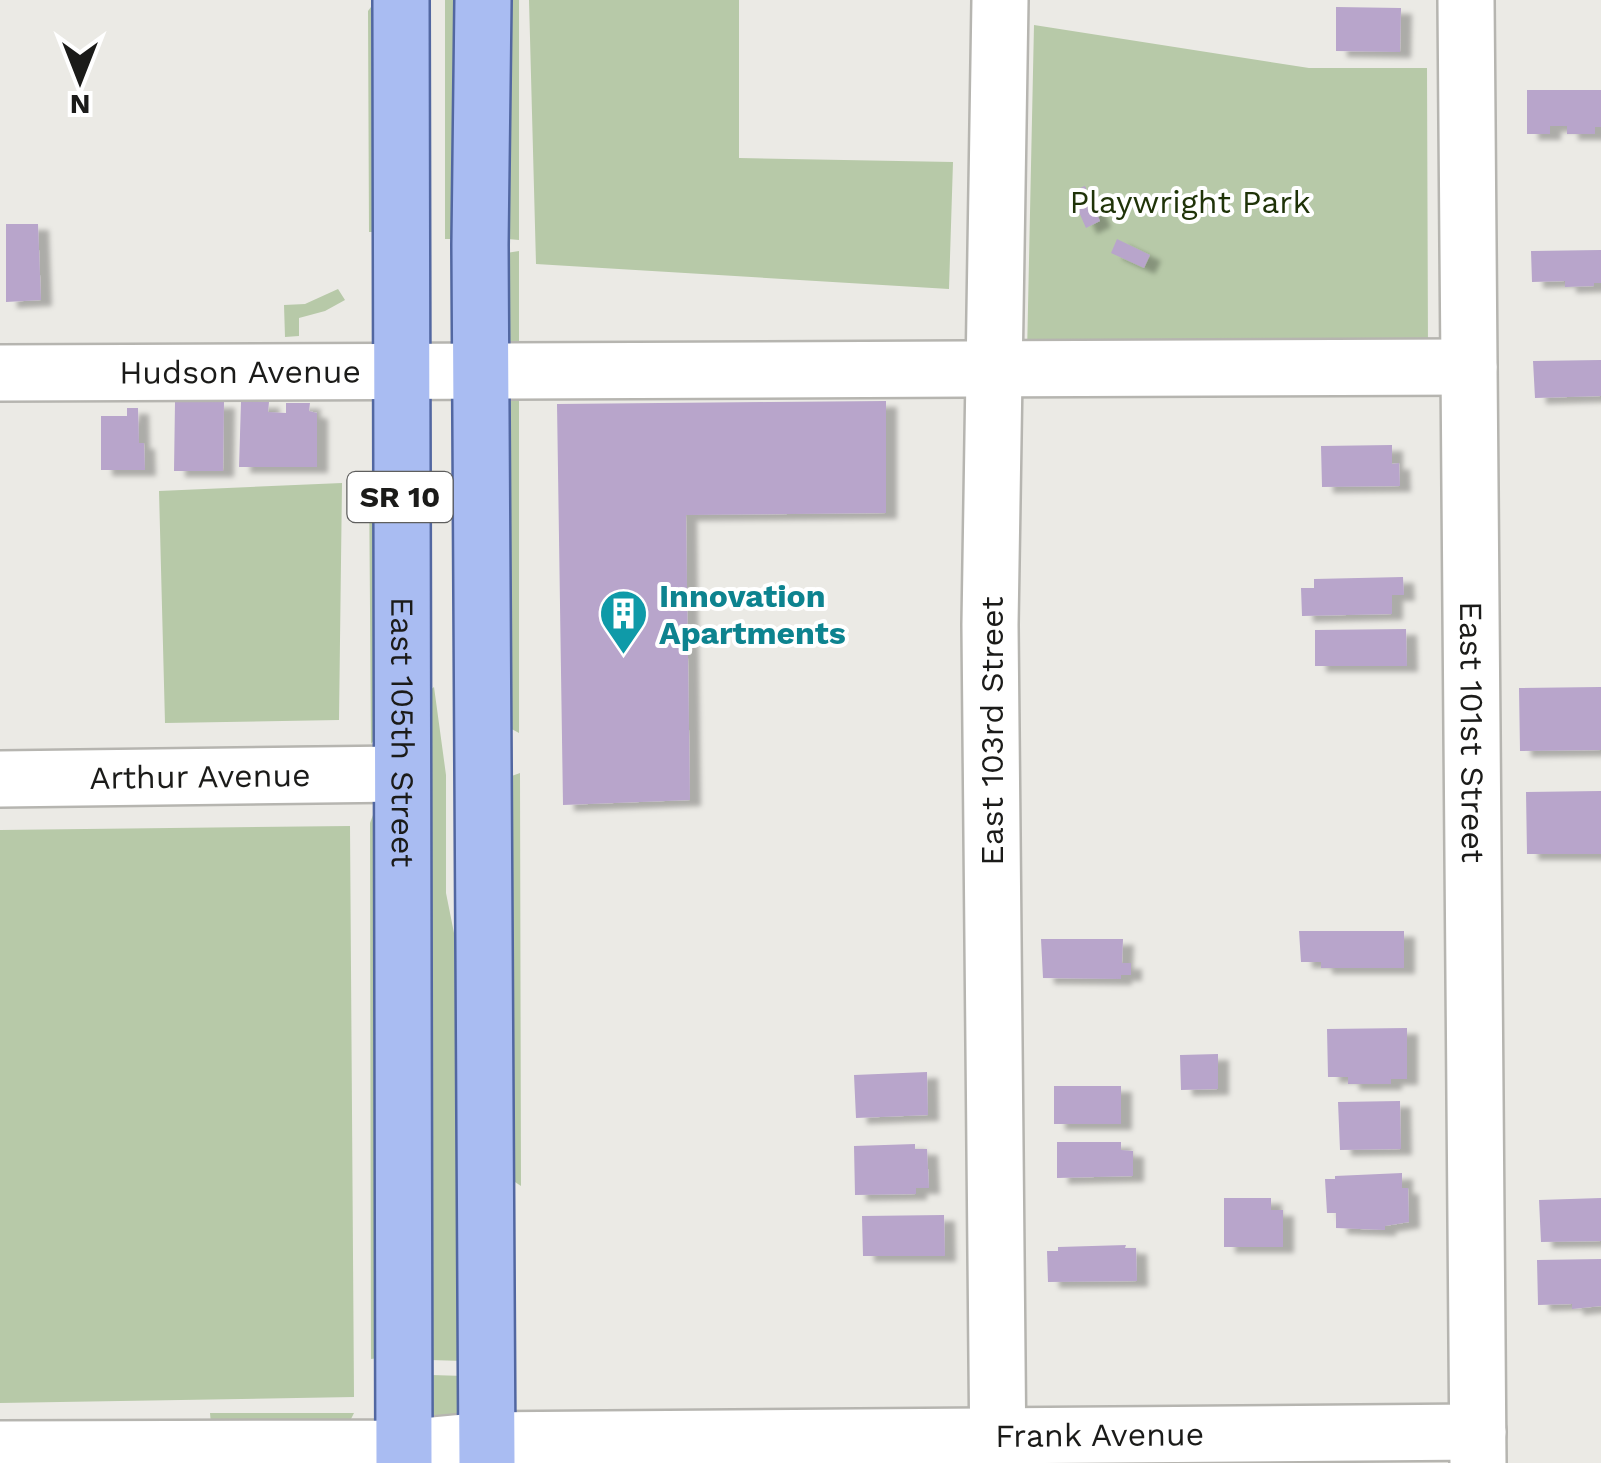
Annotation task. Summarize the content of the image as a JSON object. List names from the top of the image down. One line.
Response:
{"streets":{"main road":["SR 10","East 105th Street"],"street":["Hudson Avenue","East 103rd Street","East 101st Street","Arthur Avenue","Frank Avenue"]},"crossings":[["Hudson Avenue","SR 10"],["Hudson Avenue","East 105th Street"],["Hudson Avenue","East 103rd Street"],["Hudson Avenue","East 101st Street"],["SR 10","Frank Avenue"],["East 105th Street","Arthur Avenue"],["East 105th Street","Frank Avenue"],["East 103rd Street","Frank Avenue"],["East 101st Street","Frank Avenue"]],"parks":["Playwright Park"],"places":{"building":["Innovation Apartments"]},"north":"bottom"}
